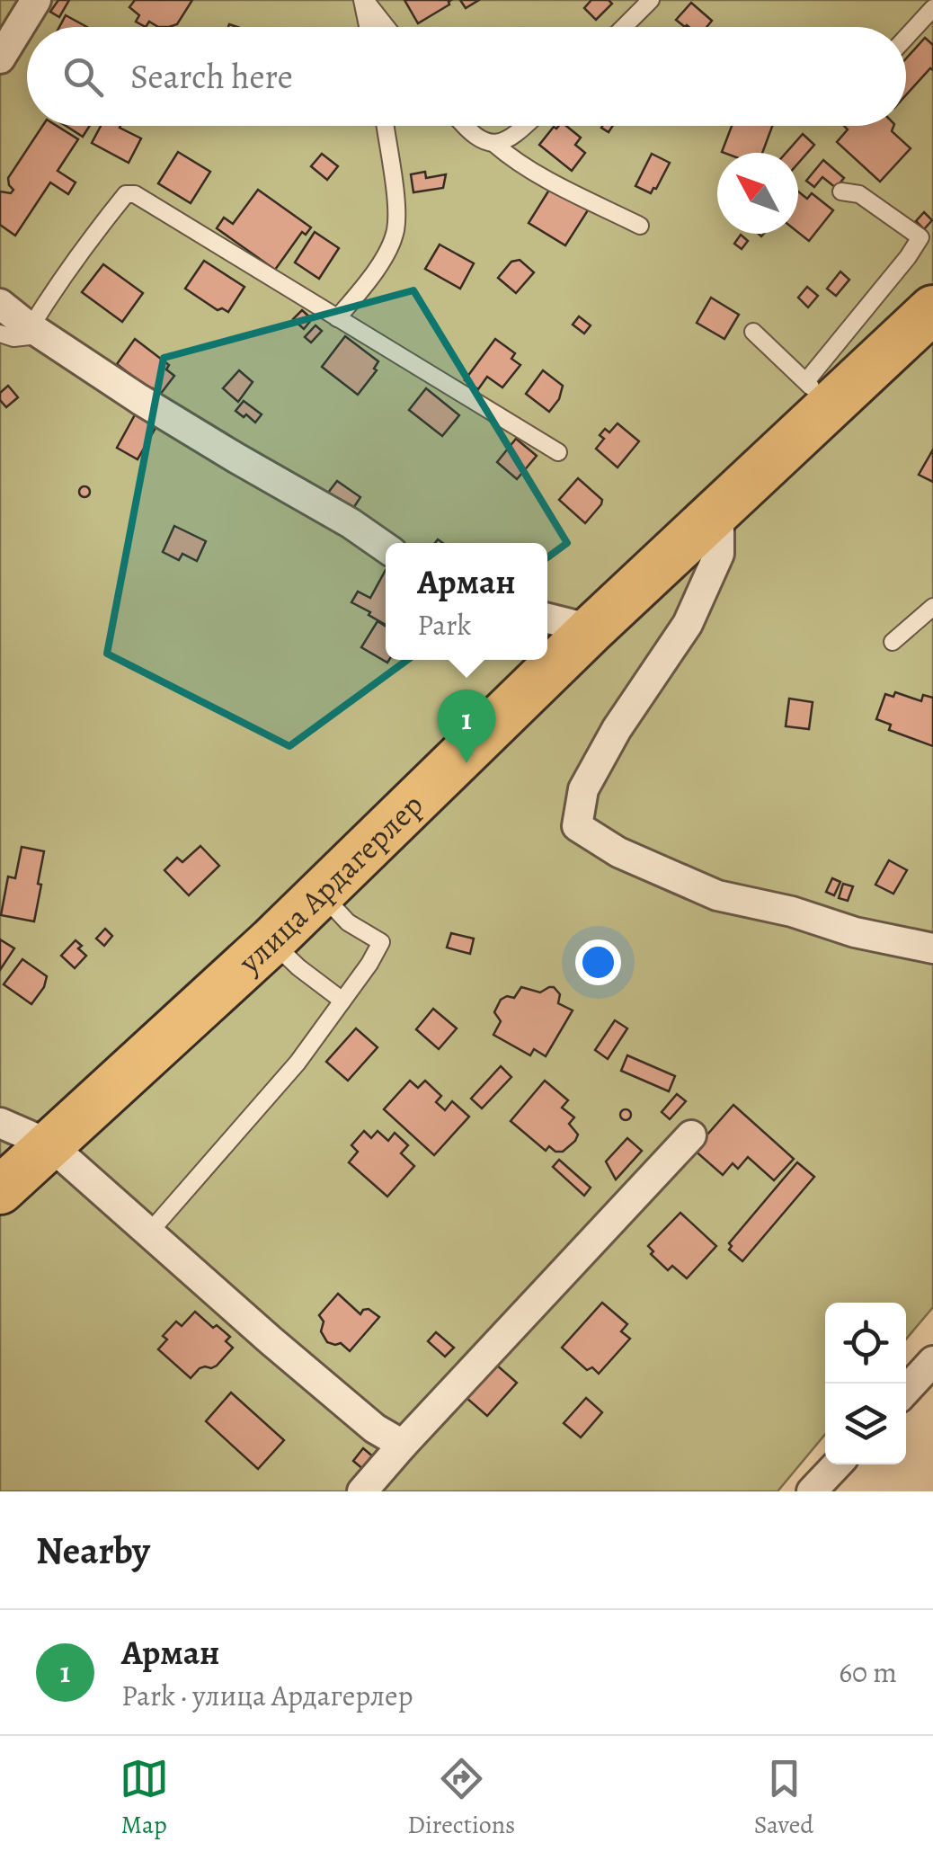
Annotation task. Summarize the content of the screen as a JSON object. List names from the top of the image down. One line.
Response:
{"streets":{"main road":["улица Ардагерлер"]},"north":"top left","page":{"search":"Search here","popup":["Арман","Park"],"pins":"1","heading":"Nearby","list":[{"mark":"1","name":"Арман","note":"Park · улица Ардагерлер","value":"60 m"}],"nav":["Map","Directions","Saved"]}}
